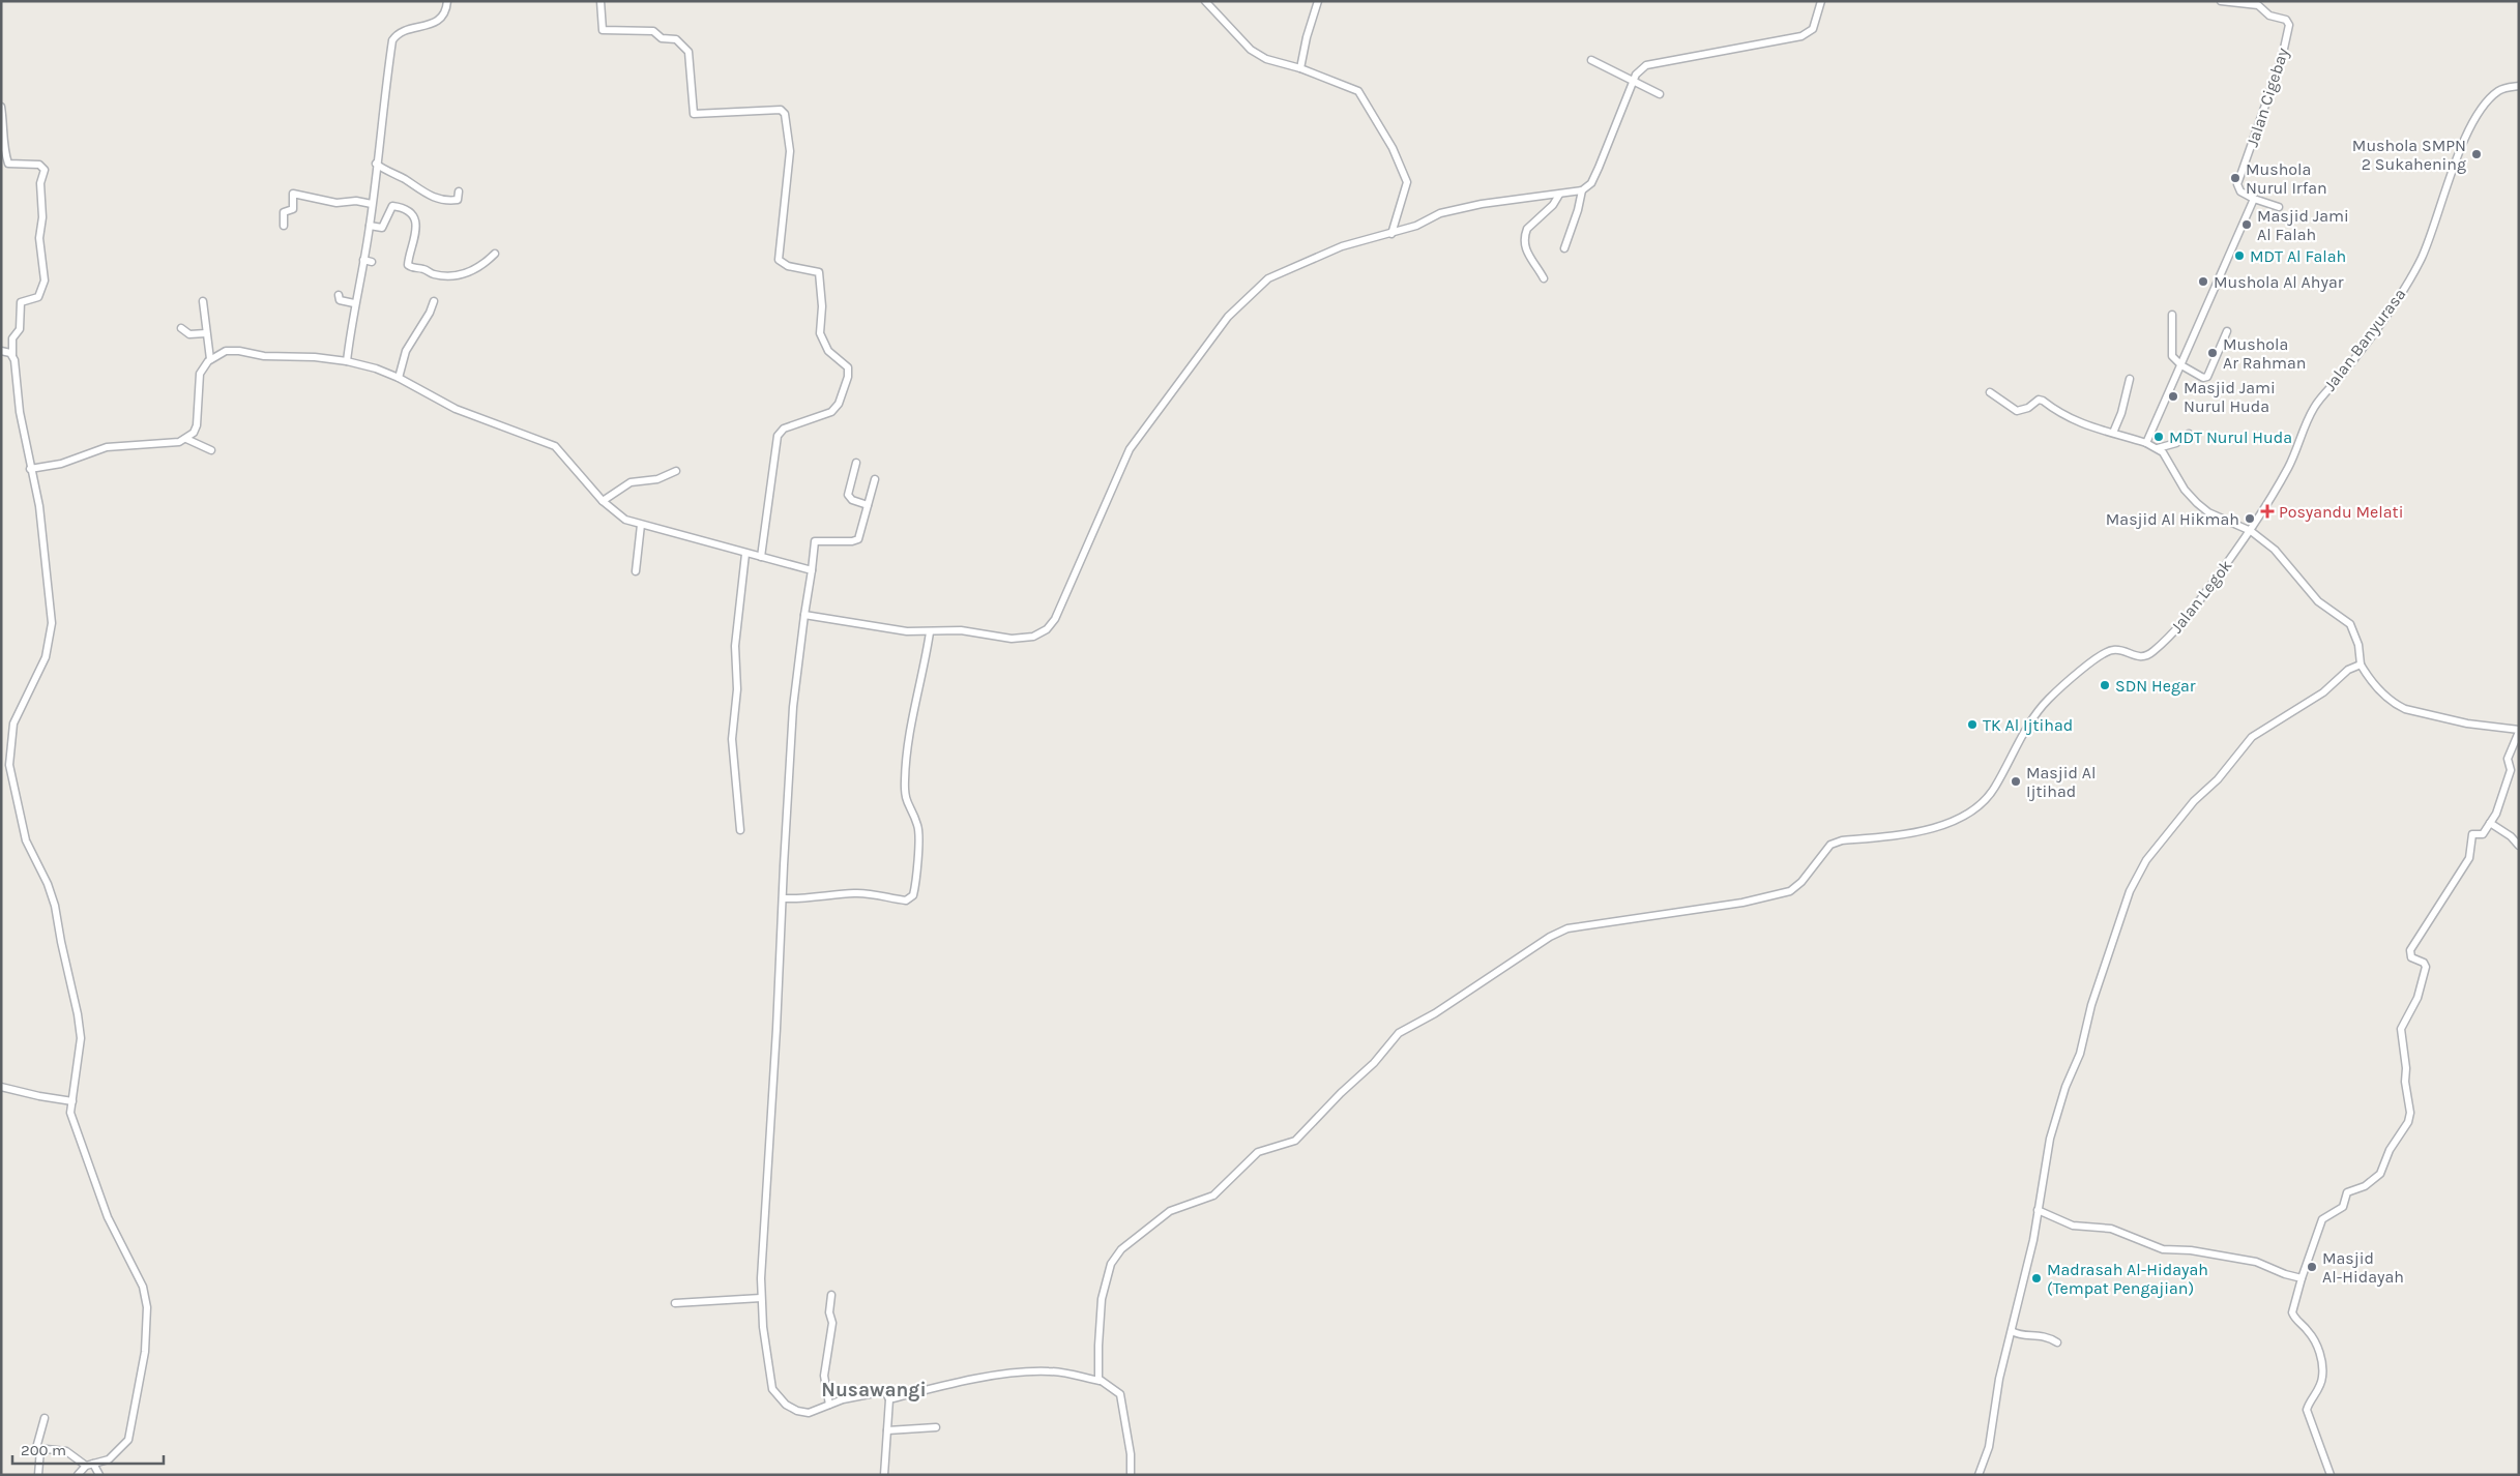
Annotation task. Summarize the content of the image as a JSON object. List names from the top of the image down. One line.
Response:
{"streets":{"street":["Jalan Cigebay","Jalan Banyurasa","Jalan Legok"]},"crossings":[["Jalan Banyurasa","Jalan Legok"]],"districts":["Nusawangi"],"places":{"other":["Mushola SMPN 2 Sukahening","Mushola Nurul Irfan","Masjid Jami Al Falah","MDT Al Falah","Mushola Al Ahyar","Mushola Ar Rahman","Masjid Jami Nurul Huda","MDT Nurul Huda","Masjid Al Hikmah","SDN Hegar","TK Al Ijtihad","Masjid Al Ijtihad","Masjid Al-Hidayah","Madrasah Al-Hidayah (Tempat Pengajian)"],"health":["Posyandu Melati"]},"scale_bar":"200 m"}
